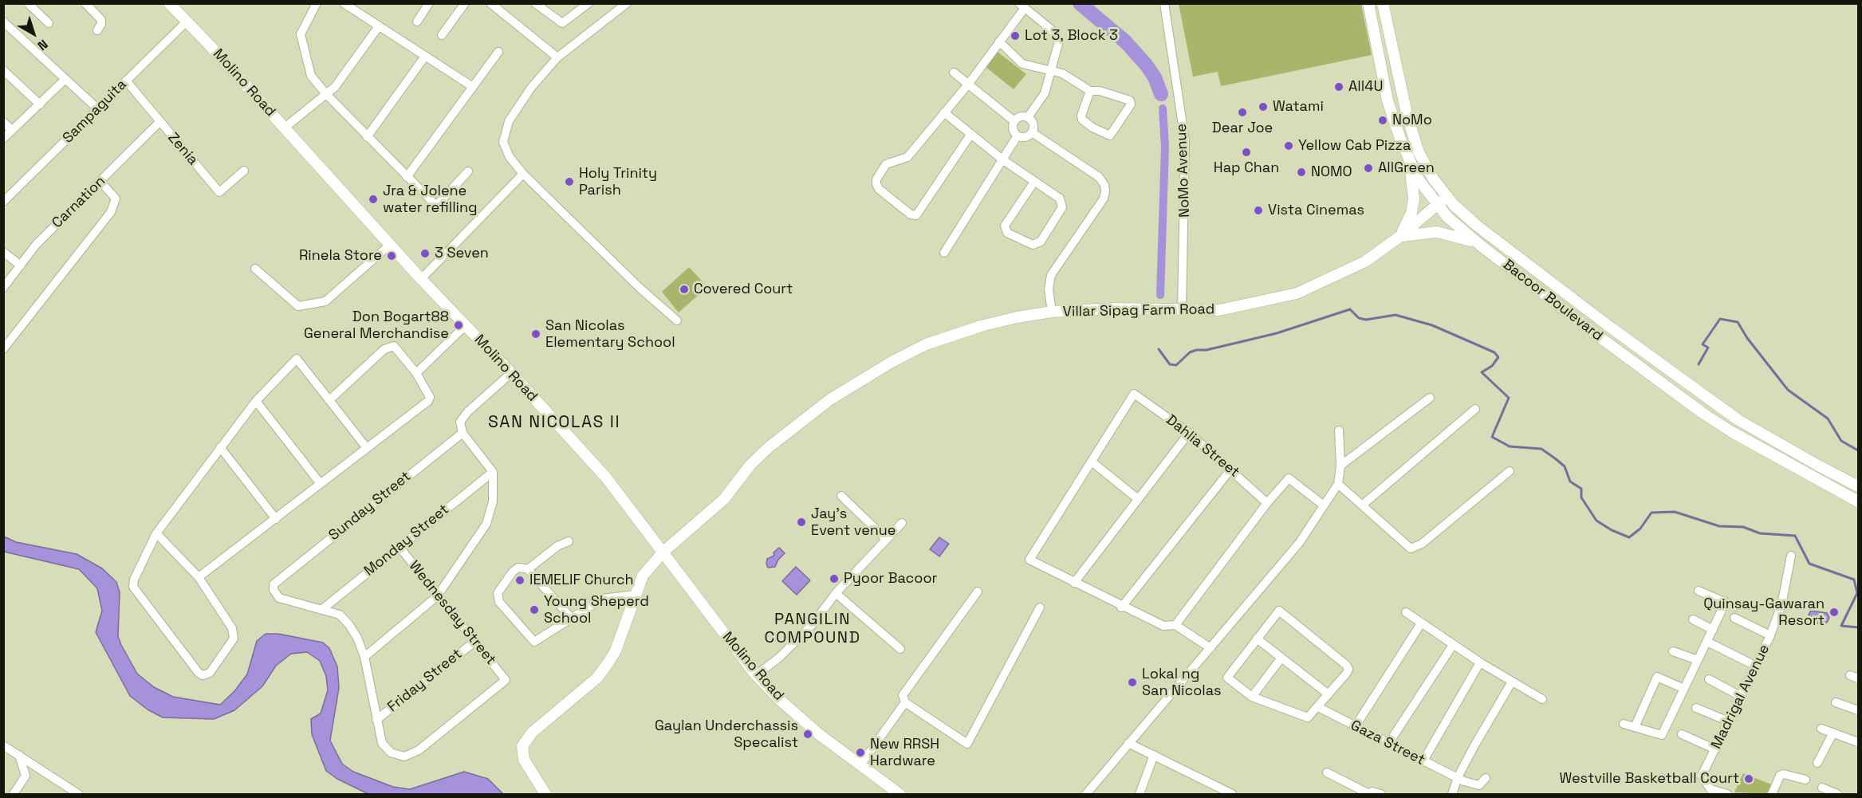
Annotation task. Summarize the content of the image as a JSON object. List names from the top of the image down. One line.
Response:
{"streets":{"main road":["Molino Road","Bacoor Boulevard","Villar Sipag Farm Road"],"street":["Sampaguita","Zenia","NoMo Avenue","Carnation","Dahlia Street","Sunday Street","Monday Street","Wednesday Street","Friday Street","Madrigal Avenue","Gaza Street"]},"crossings":[["Molino Road","Sampaguita"],["Molino Road","Villar Sipag Farm Road"],["Sampaguita","Zenia"],["Zenia","Carnation"],["NoMo Avenue","Villar Sipag Farm Road"],["Bacoor Boulevard","Villar Sipag Farm Road"],["Sunday Street","Monday Street"],["Monday Street","Wednesday Street"],["Wednesday Street","Friday Street"]],"districts":["SAN NICOLAS II","PANGILIN COMPOUND"],"places":["Lot 3, Block 3","All4U","Watami","Dear Joe","NoMo","Yellow Cab Pizza","Hap Chan","AllGreen","NOMO","Holy Trinity Parish","Jra & Jolene water refilling","Vista Cinemas","3 Seven","Rinela Store","Covered Court","Don Bogart88 General Merchandise","San Nicolas Elementary School","Jay's Event venue","Pyoor Bacoor","IEMELIF Church","Young Sheperd School","Quinsay-Gawaran Resort","Lokal ng San Nicolas","Gaylan Underchassis Specalist","New RRSH Hardware","Westville Basketball Court"],"north":"bottom right"}
